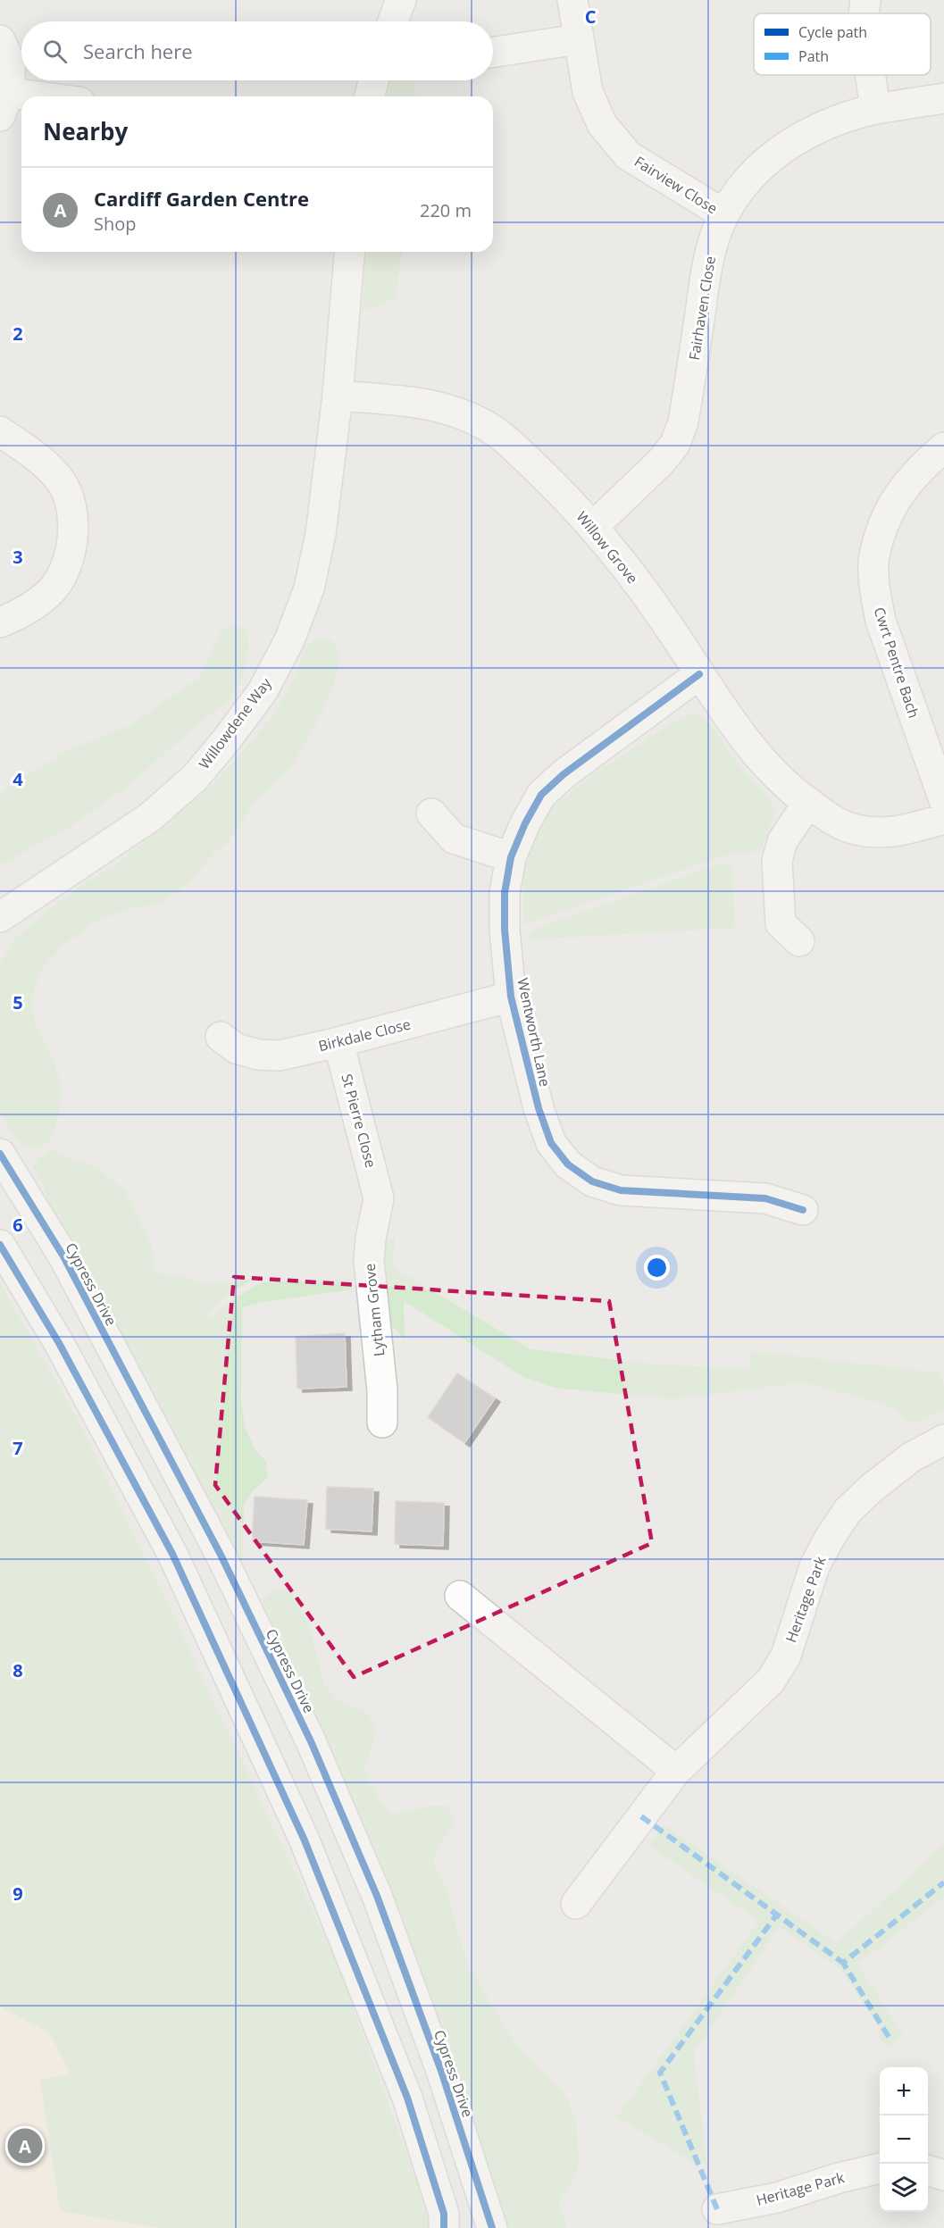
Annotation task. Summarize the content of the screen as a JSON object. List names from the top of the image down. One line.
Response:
{"streets":{"street":["Fairview Close","Fairhaven Close","Willow Grove","Cwrt Pentre Bach","Willowdene Way","Wentworth Lane","Birkdale Close","St Pierre Close","Cypress Drive","Lytham Grove","Heritage Park"]},"crossings":[["Fairview Close","Fairhaven Close"],["Fairhaven Close","Willow Grove"],["Willow Grove","Willowdene Way"],["Willow Grove","Wentworth Lane"],["Wentworth Lane","Birkdale Close"],["Birkdale Close","St Pierre Close"],["St Pierre Close","Lytham Grove"]],"legend":["Cycle path","Path"],"page":{"search":"Search here","heading":"Nearby","list":[{"mark":"A","name":"Cardiff Garden Centre","note":"Shop","value":"220 m"}],"map_buttons":["+","−"],"pins":"A"},"grid":{"columns":["C"],"rows":["2","3","4","5","6","7","8","9"]}}
